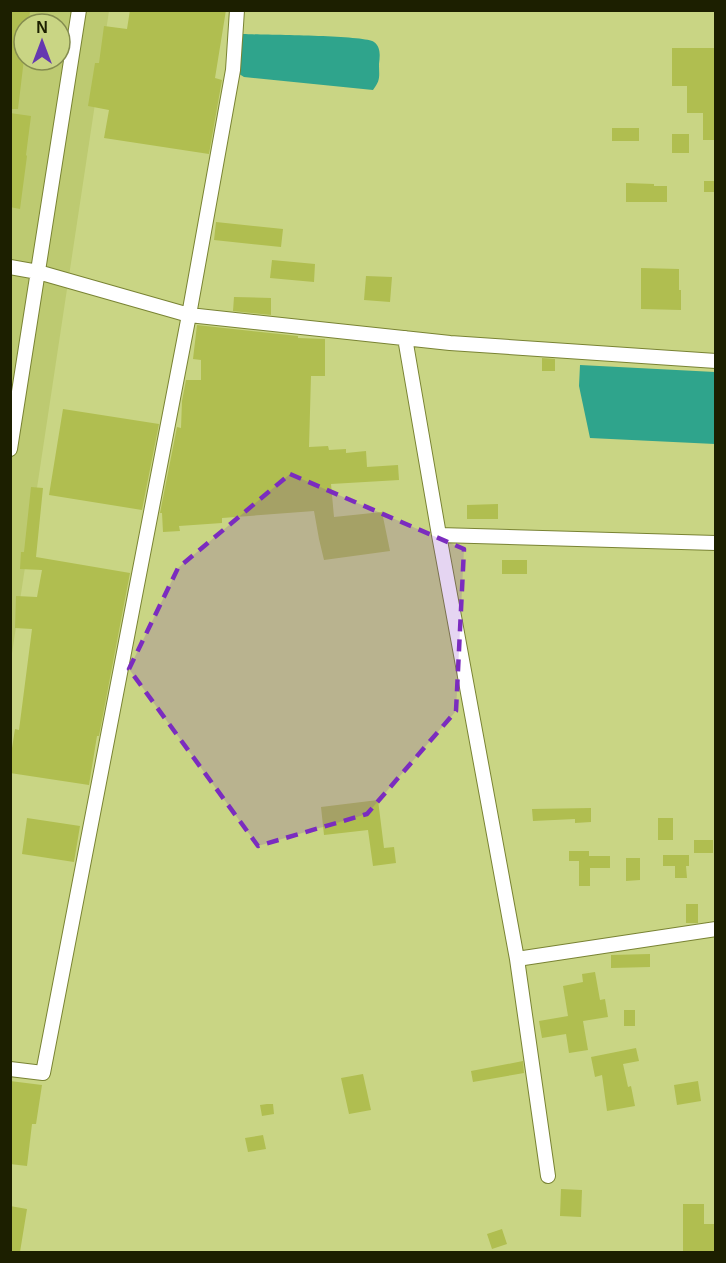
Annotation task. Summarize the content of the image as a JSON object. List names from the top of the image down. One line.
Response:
{"north":"top"}
